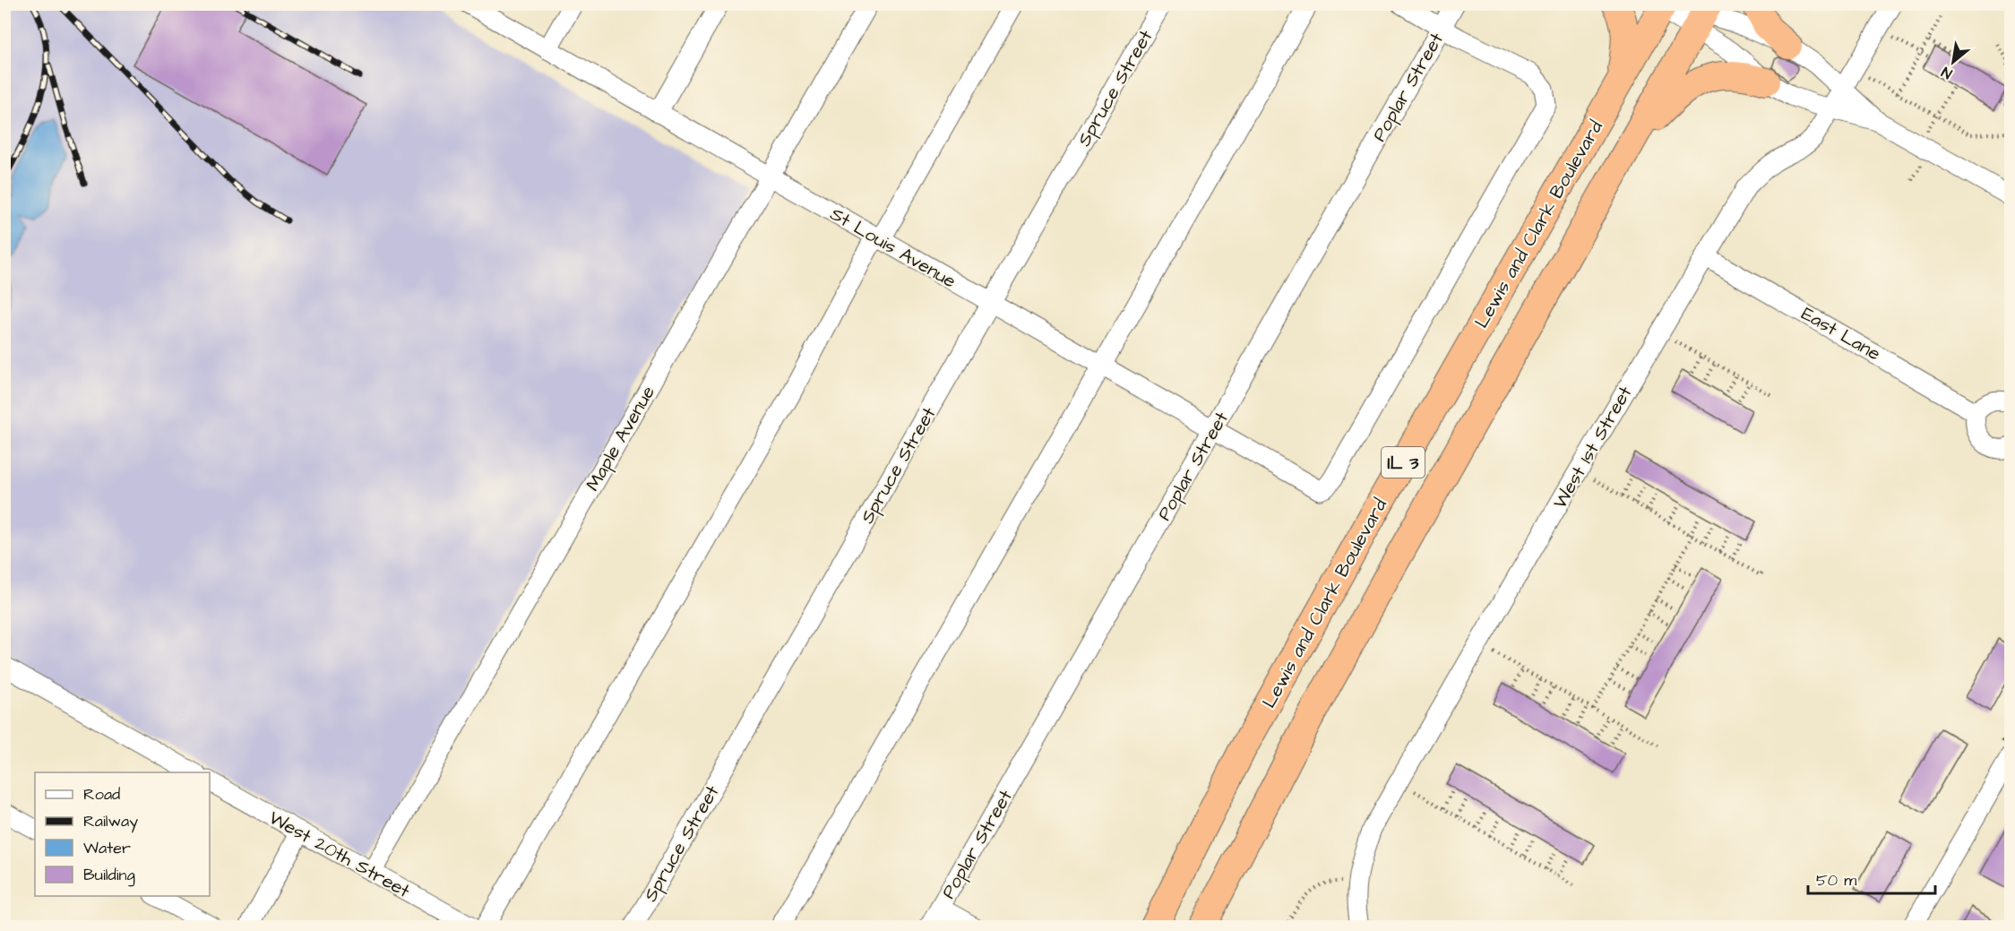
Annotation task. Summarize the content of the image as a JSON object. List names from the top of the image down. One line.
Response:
{"streets":{"highway":["Lewis and Clark Boulevard","IL 3"],"street":["Poplar Street","Spruce Street","St Louis Avenue","East Lane","Maple Avenue","West 1st Street","West 20th Street"]},"crossings":[["Poplar Street","St Louis Avenue"],["Spruce Street","St Louis Avenue"],["St Louis Avenue","Maple Avenue"],["East Lane","West 1st Street"],["Maple Avenue","West 20th Street"]],"legend":["Road","Railway","Water","Building"],"scale_bar":"50 m","north":"bottom left"}
